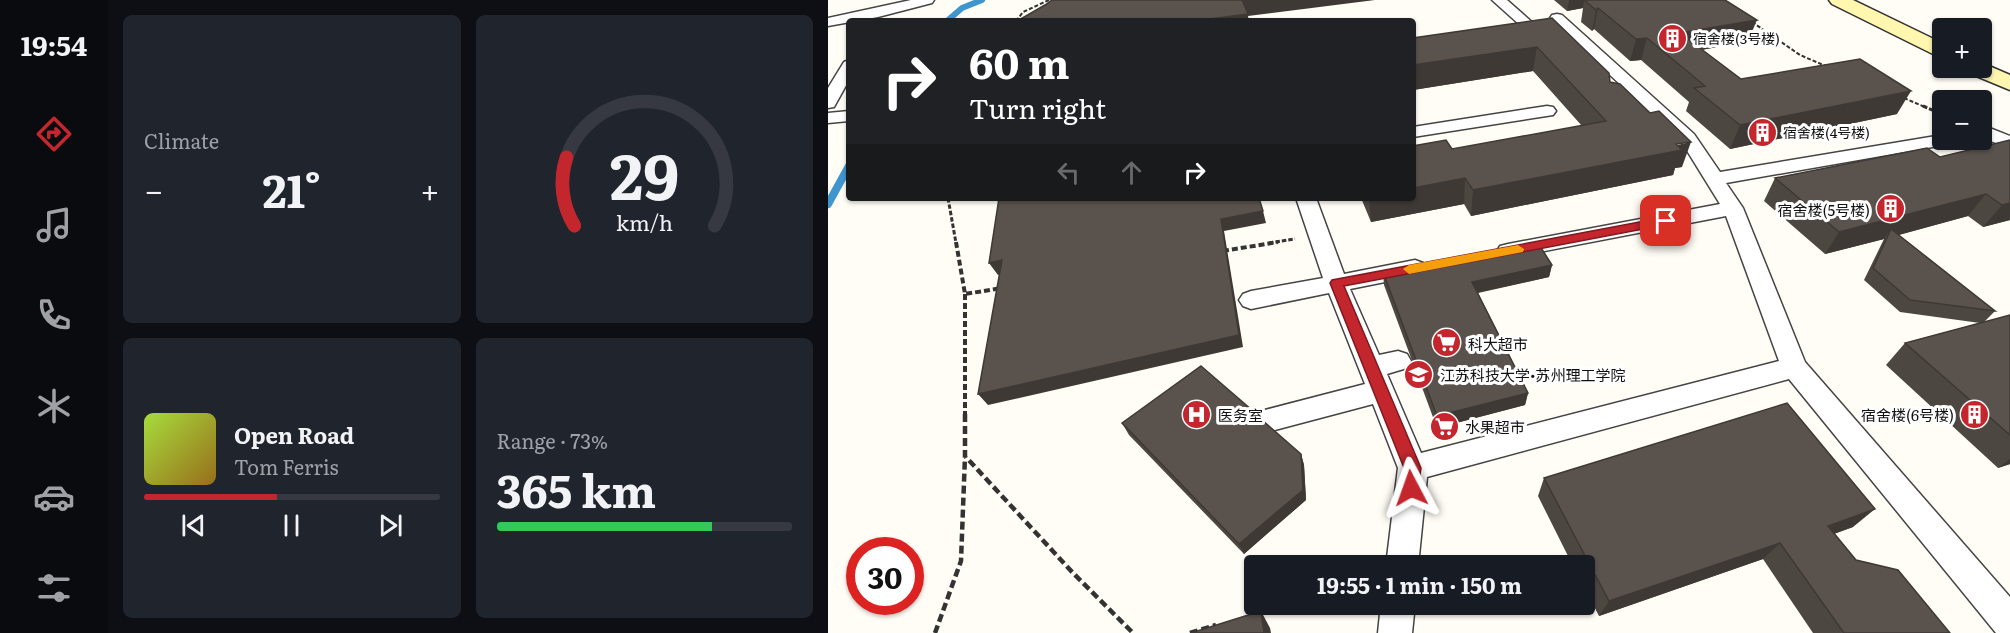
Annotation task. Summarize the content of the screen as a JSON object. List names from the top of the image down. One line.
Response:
{"places":{"building":["宿舍楼(3号楼)","宿舍楼(4号楼)","宿舍楼(5号楼)","宿舍楼(6号楼)"],"supermarket":["科大超市","水果超市"],"school or university":["江苏科技大学•苏州理工学院"],"hospital":["医务室"]},"page":{"tabs":"19:54","tile":["Climate",["Range · 73%","365 km"]],"map_buttons":["+","−"],"turn":["60 m","Turn right"],"heat":["−","21°","+"],"song":["Open Road","Tom Ferris"],"limit":"30","trip":"19:55 · 1 min · 150 m","gauge":["29","km/h"]}}
